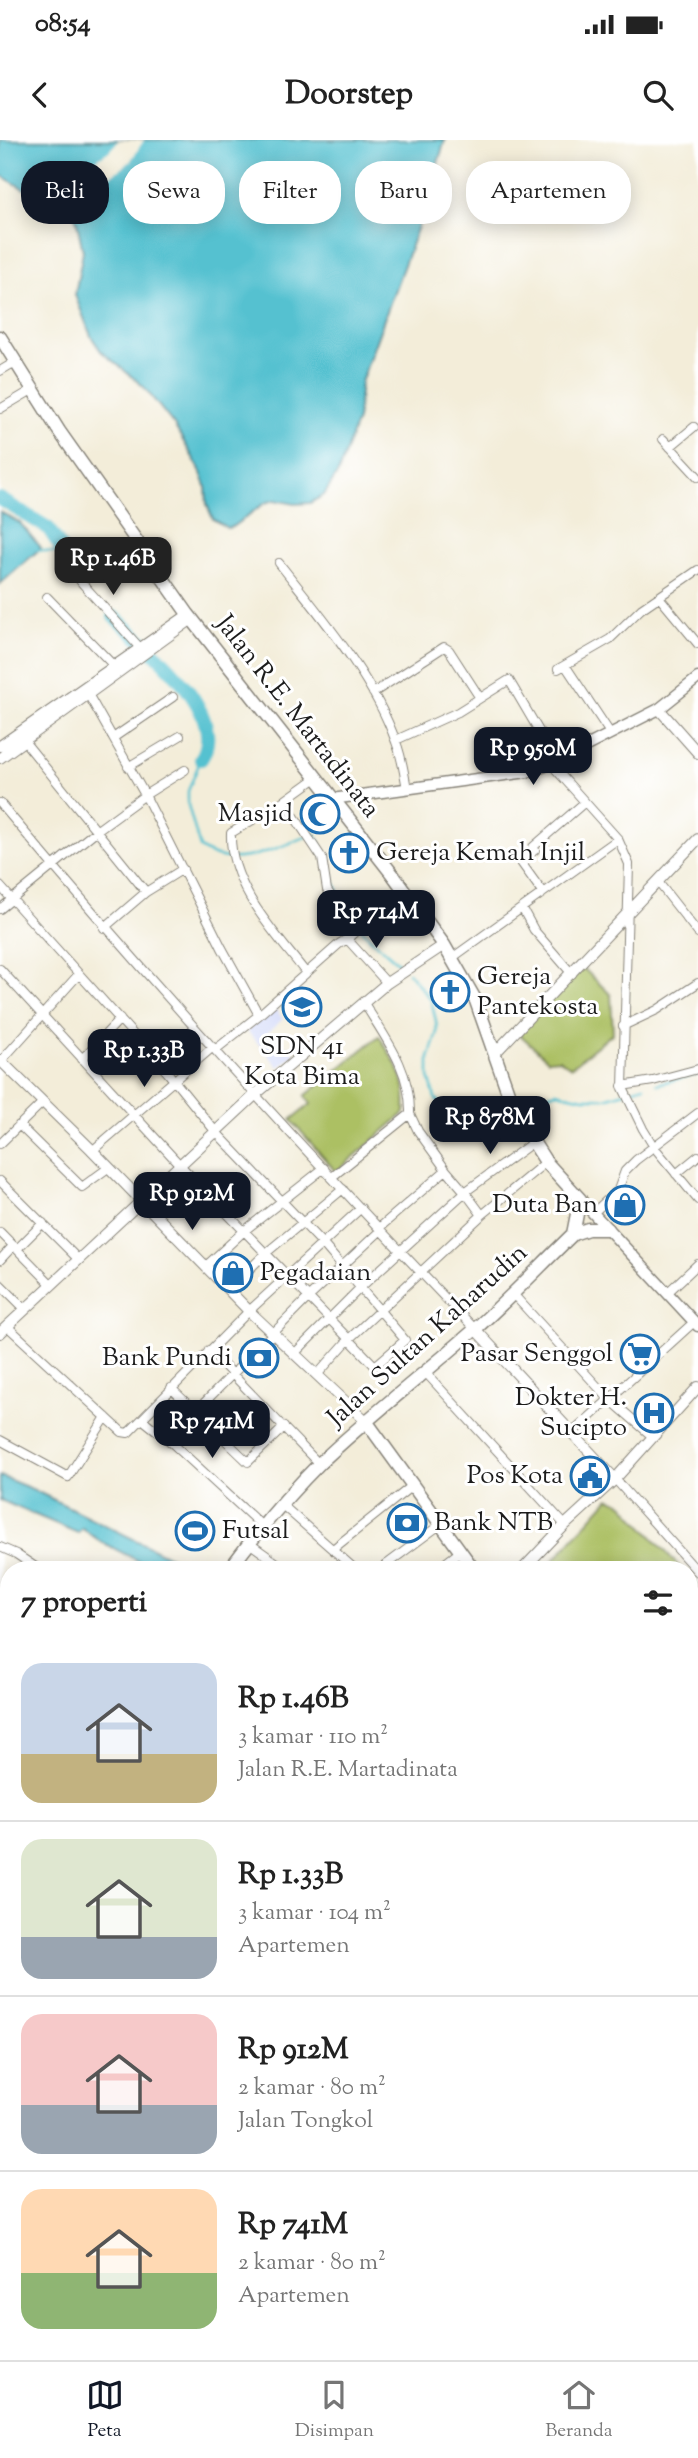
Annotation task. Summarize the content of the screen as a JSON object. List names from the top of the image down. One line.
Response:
{"streets":{"highway":["Jalan R.E. Martadinata","Jalan Sultan Kaharudin"]},"places":{"mosque":["Masjid"],"church":["Gereja Kemah Injil","Gereja Pantekosta"],"school or university":["SDN 41 Kota Bima"],"shop":["Duta Ban","Pegadaian"],"supermarket":["Pasar Senggol"],"bank":["Bank Pundi","Bank NTB"],"hospital":["Dokter H. Sucipto"],"public building":["Pos Kota"],"sports":["Futsal"]},"page":{"status":"08:54","header":"Doorstep","chip":["Beli","Sewa","Filter","Baru","Apartemen"],"price":["Rp 1.46B","Rp 950M","Rp 714M","Rp 1.33B","Rp 878M","Rp 912M","Rp 741M"],"heading":"7 properti","list":[{"name":"Rp 1.46B","note":"3 kamar · 110 m² · Jalan R.E. Martadinata"},{"name":"Rp 1.33B","note":"3 kamar · 104 m² · Apartemen"},{"name":"Rp 912M","note":"2 kamar · 80 m² · Jalan Tongkol"},{"name":"Rp 741M","note":"2 kamar · 80 m² · Apartemen"}],"tabs":["Peta","Disimpan","Beranda"]}}
